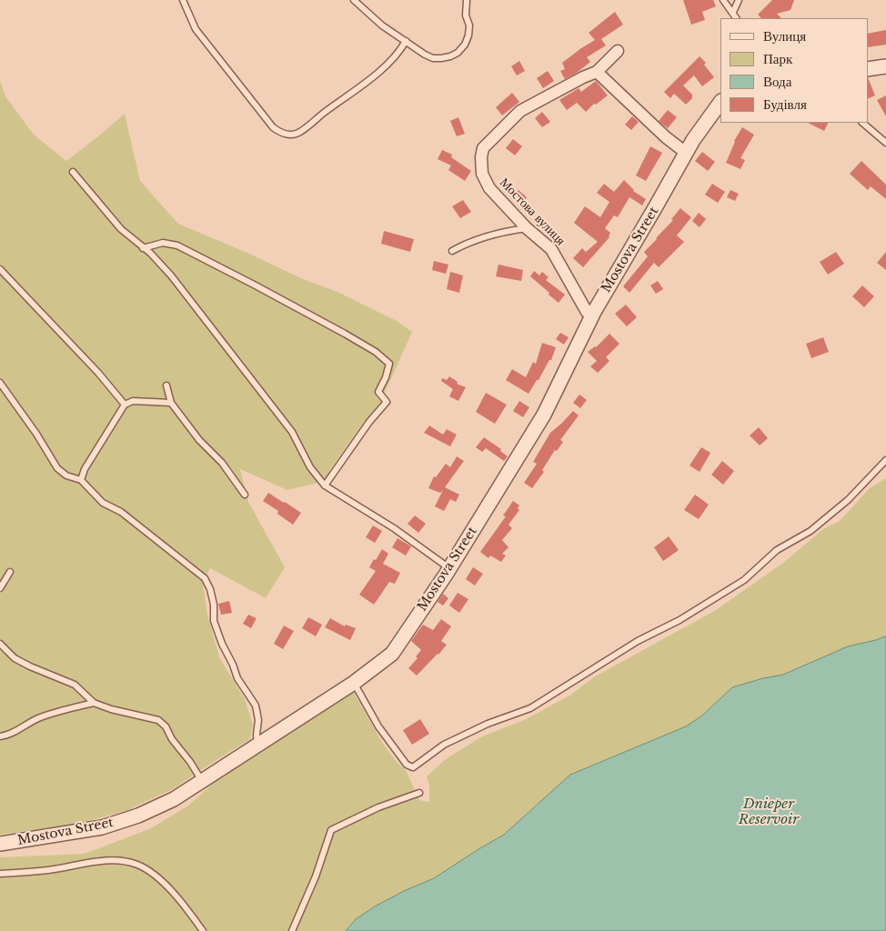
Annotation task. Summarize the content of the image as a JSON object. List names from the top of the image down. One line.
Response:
{"streets":{"street":["Мостова вулиця","Mostova Street"]},"crossings":[["Мостова вулиця","Mostova Street"]],"water":["Dnieper Reservoir"],"legend":["Вулиця","Парк","Вода","Будівля"]}
